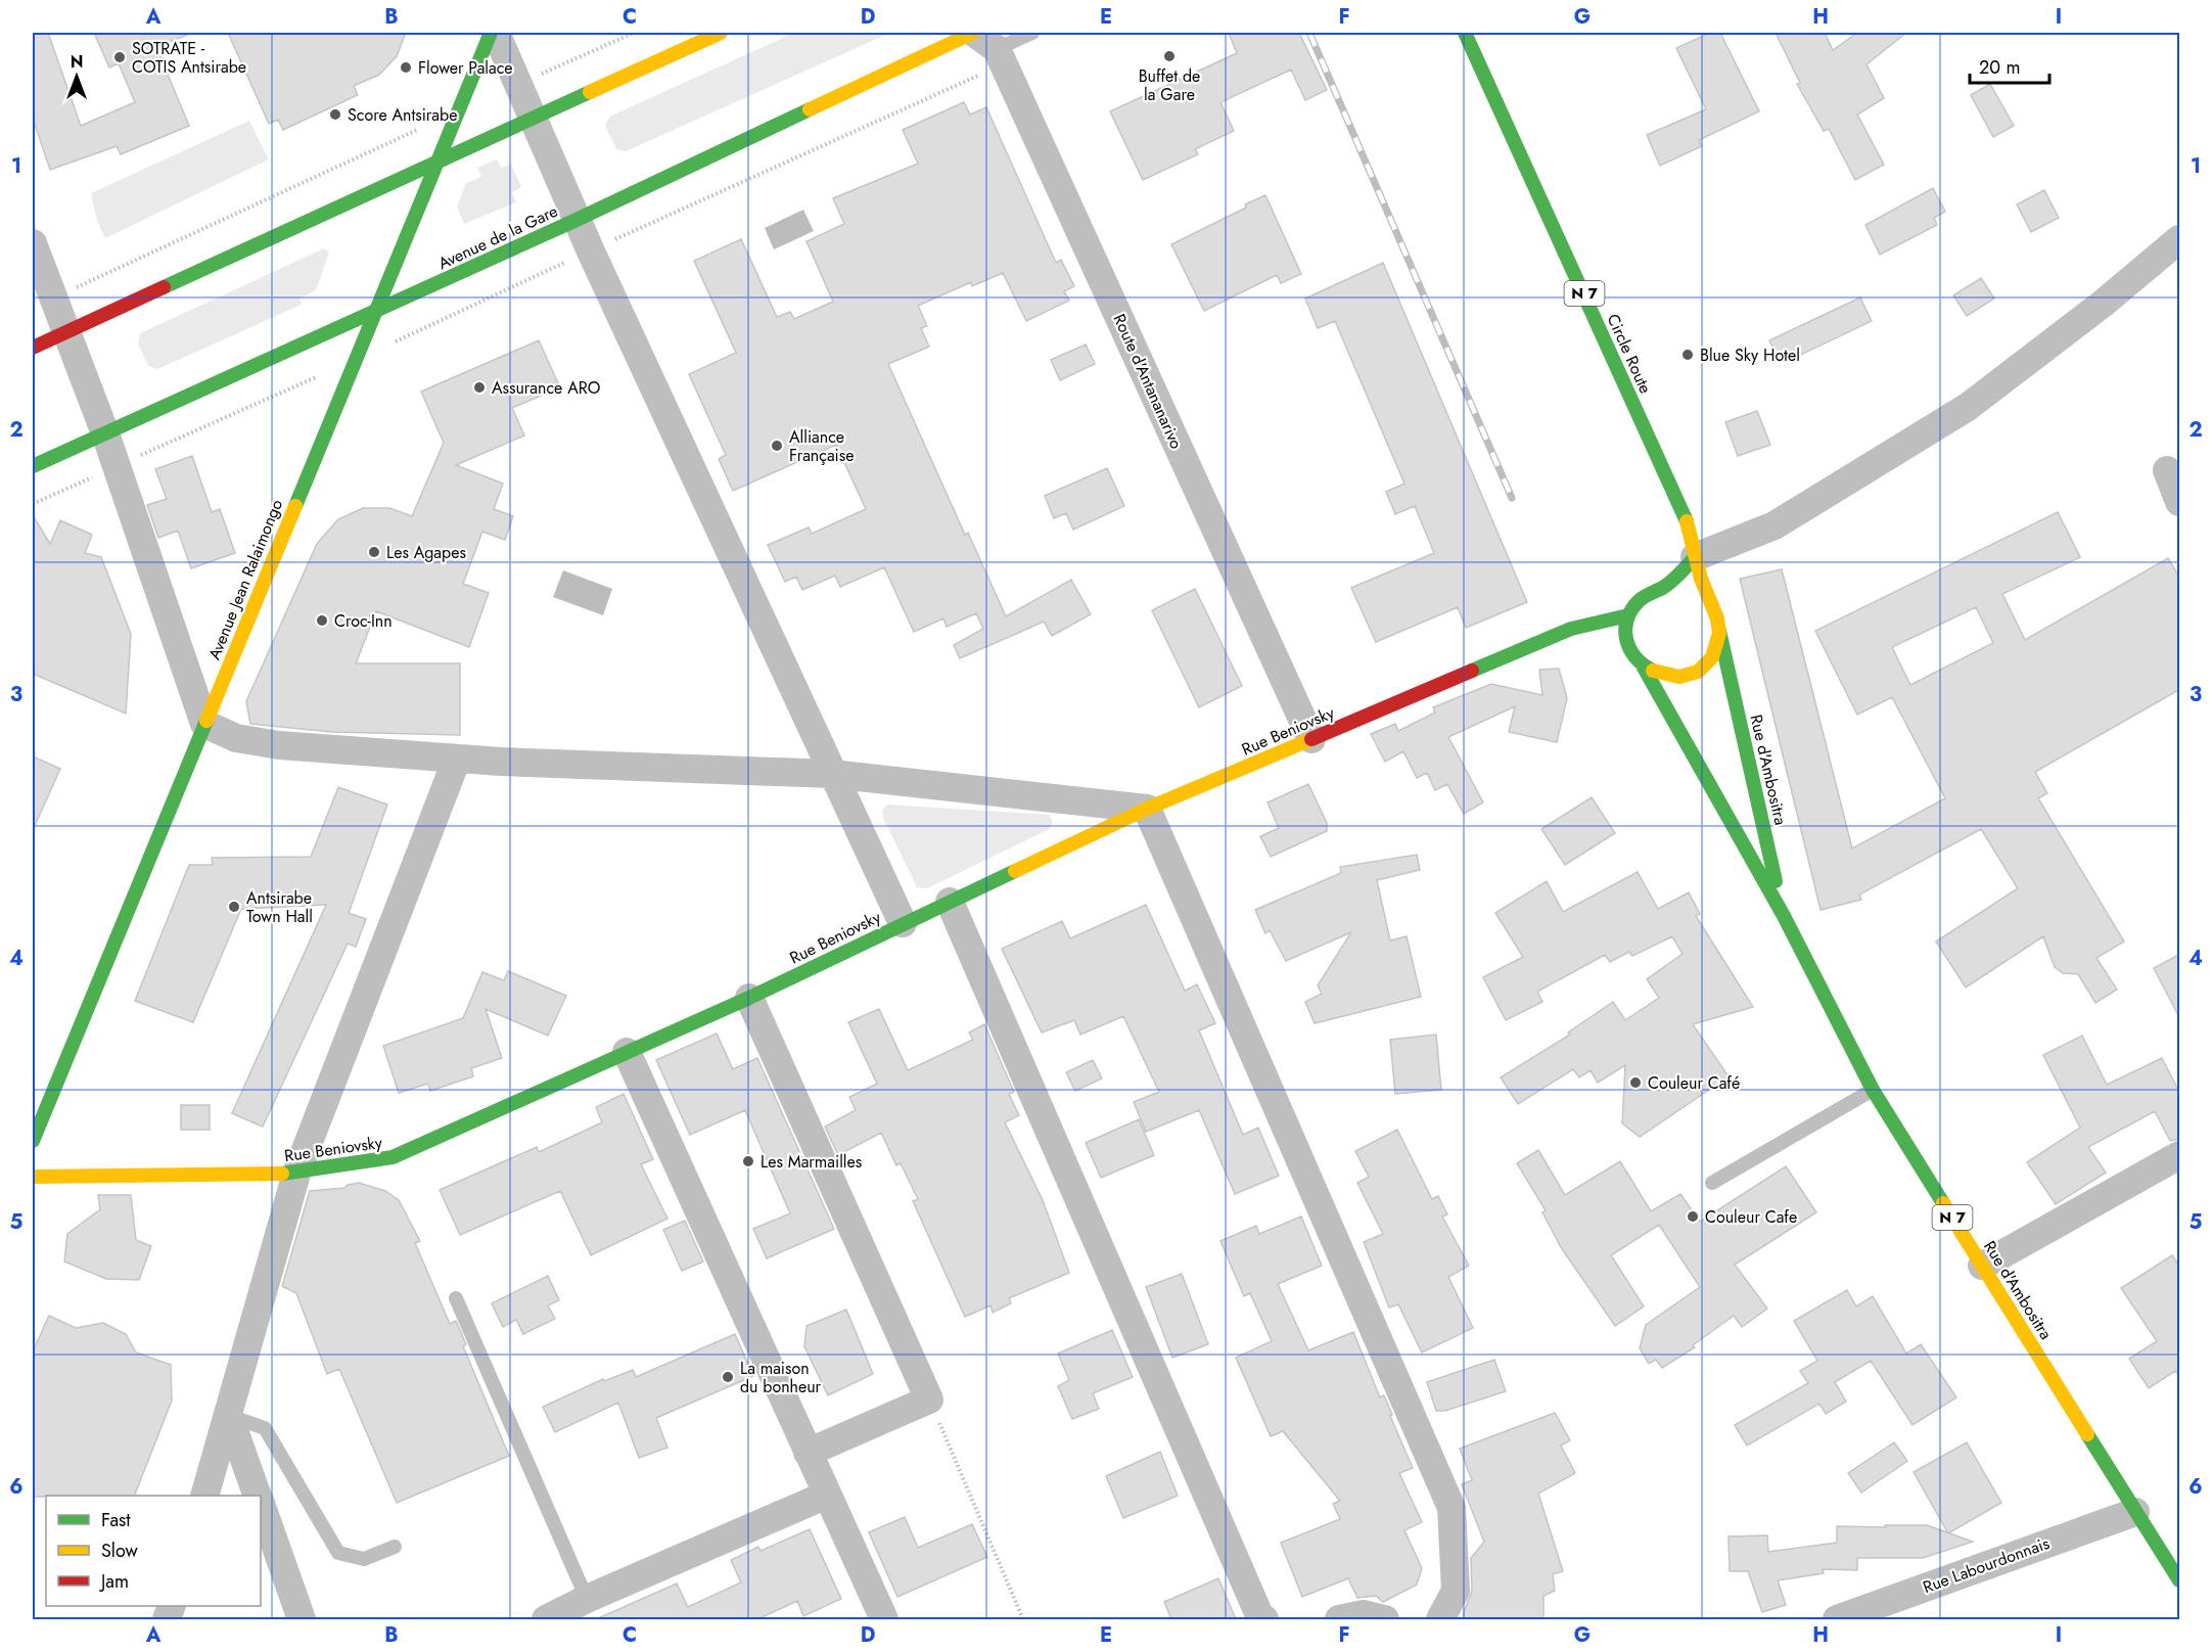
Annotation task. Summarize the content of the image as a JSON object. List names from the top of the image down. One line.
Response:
{"streets":{"street":["Avenue de la Gare","N 7","Circle Route","Route d'Antananarivo","Avenue Jean Ralaimongo","Rue Beniovsky","Rue d'Ambositra","Rue Labourdonnais"]},"crossings":[["Avenue de la Gare","Route d'Antananarivo"],["Avenue de la Gare","Avenue Jean Ralaimongo"],["N 7","Circle Route"],["N 7","Rue Beniovsky"],["N 7","Rue d'Ambositra"],["Route d'Antananarivo","Rue Beniovsky"],["Rue Beniovsky","Rue d'Ambositra"],["Rue d'Ambositra","Rue Labourdonnais"]],"places":["Buffet de la Gare","SOTRATE - COTIS Antsirabe","Flower Palace","Score Antsirabe","Blue Sky Hotel","Assurance ARO","Alliance Française","Les Agapes","Croc-Inn","Antsirabe Town Hall","Couleur Café","Les Marmailles","Couleur Cafe","La maison du bonheur"],"legend":["Fast","Slow","Jam"],"scale_bar":"20 m","north":"top","grid":{"columns":["A","B","C","D","E","F","G","H","I"],"rows":["1","2","3","4","5","6"]}}
